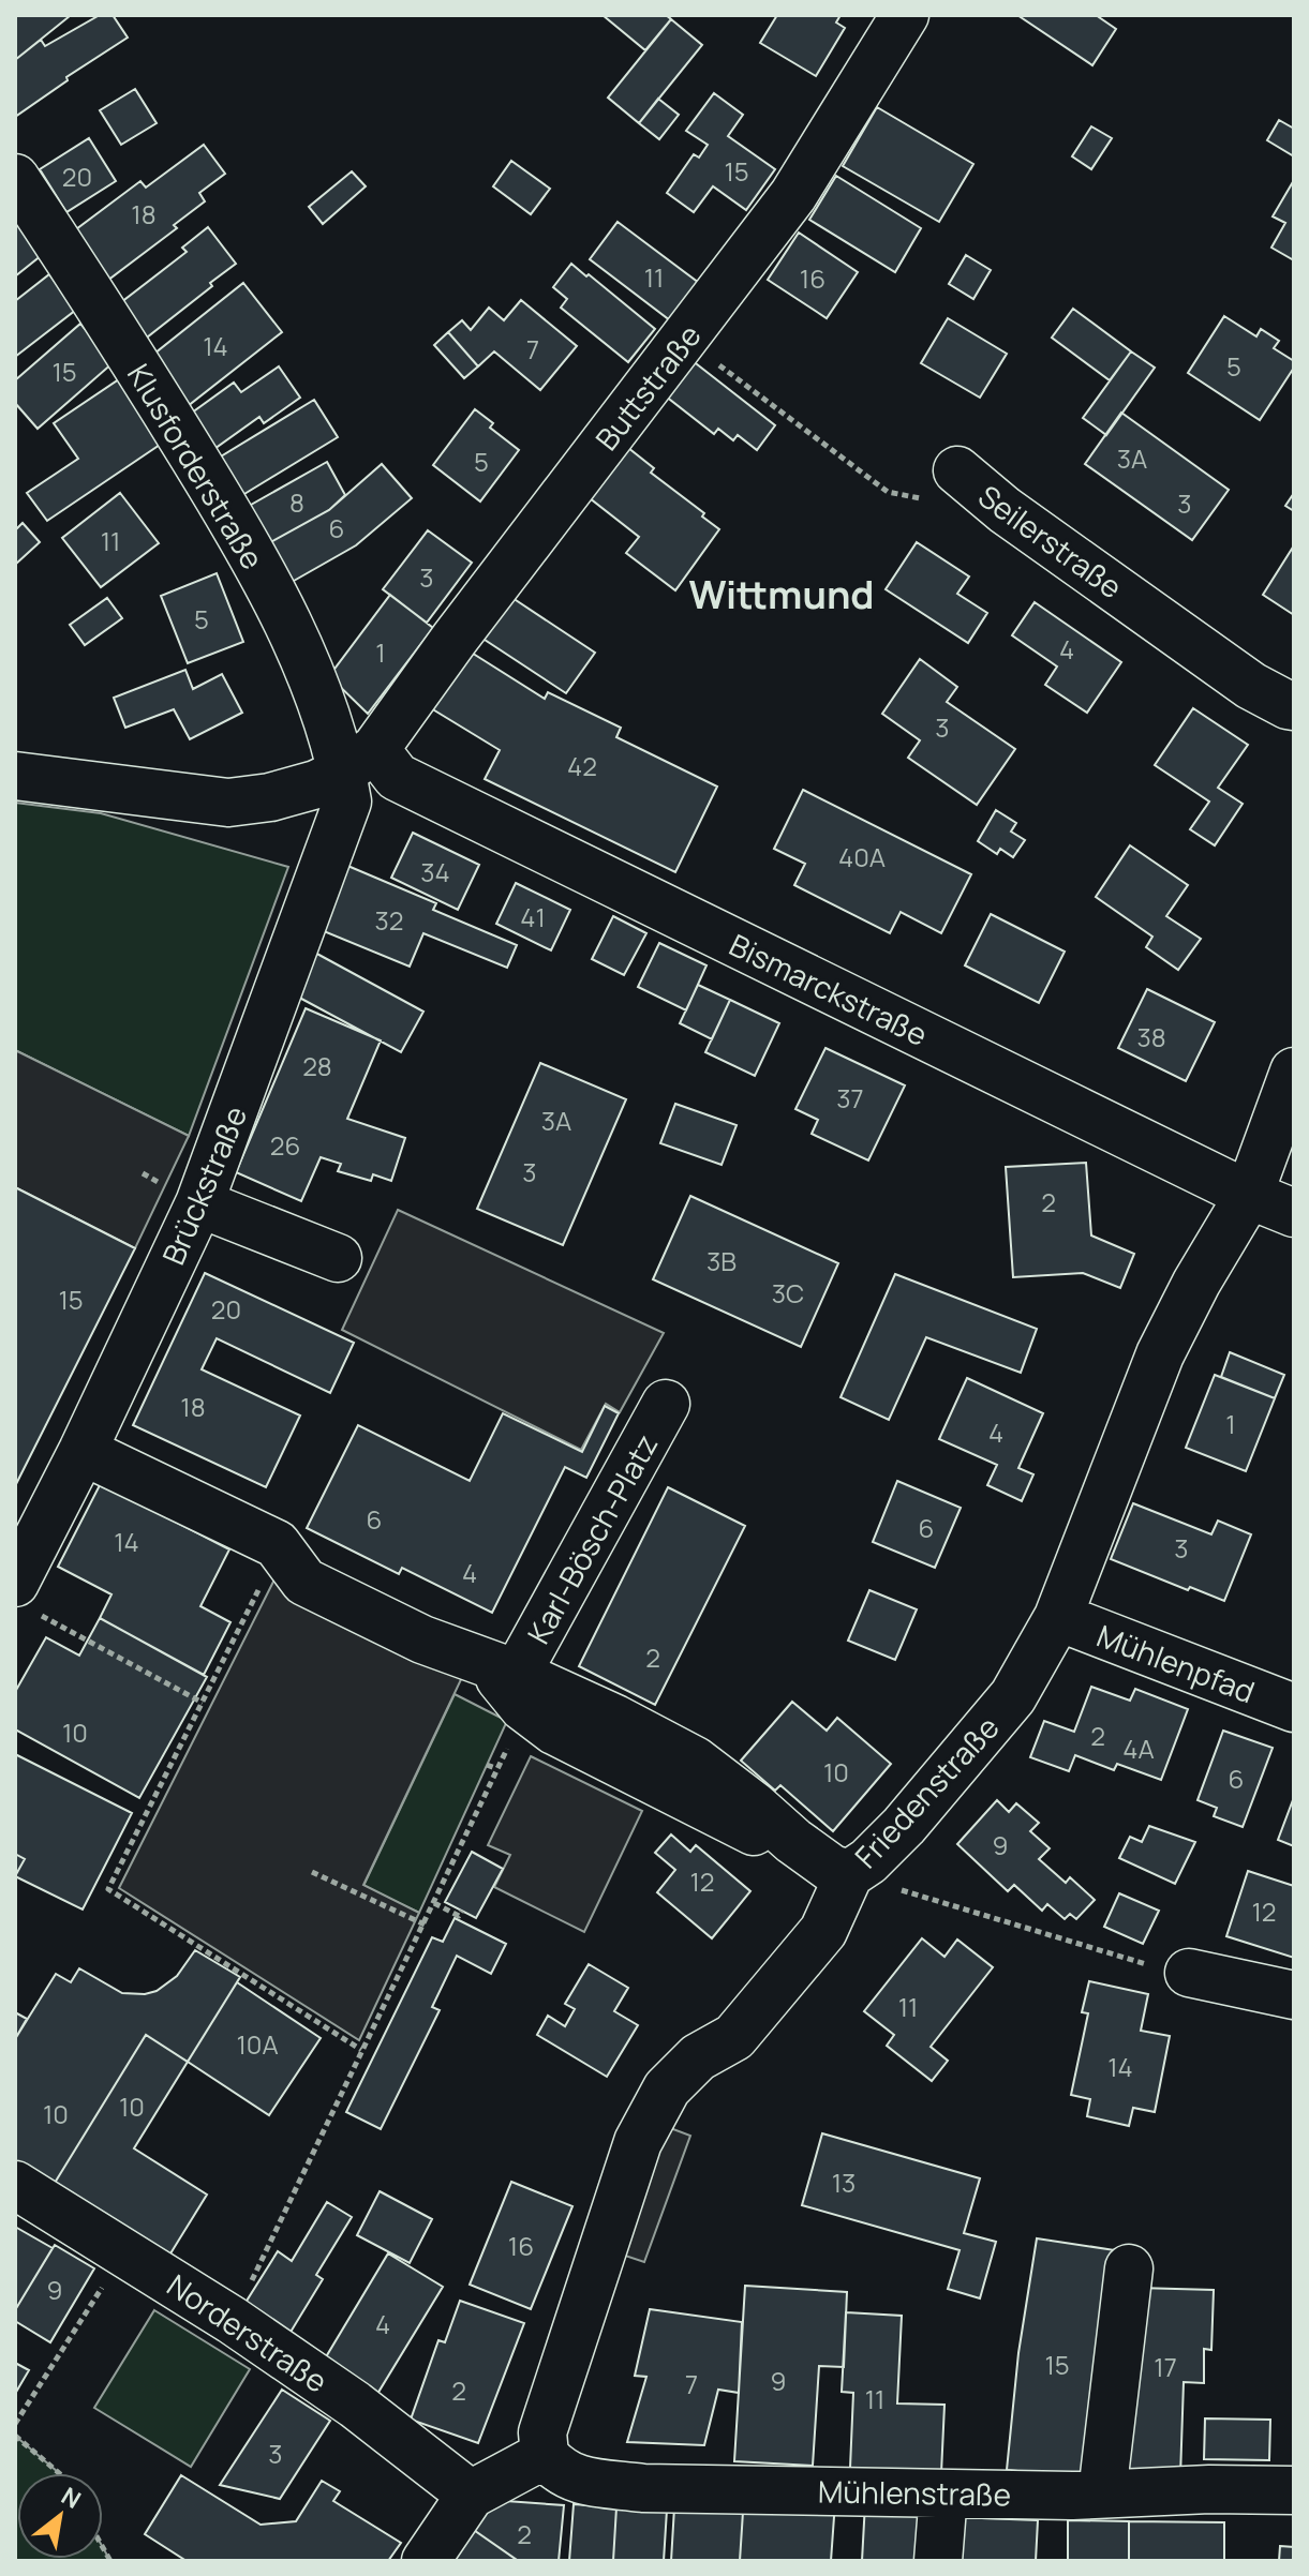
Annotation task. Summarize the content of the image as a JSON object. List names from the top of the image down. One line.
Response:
{"streets":{"street":["Buttstraße","Klusforderstraße","Seilerstraße","Bismarckstraße","Brückstraße","Karl-Bösch-Platz","Mühlenpfad","Friedenstraße","Norderstraße","Mühlenstraße"]},"crossings":[["Buttstraße","Klusforderstraße"],["Buttstraße","Seilerstraße"],["Buttstraße","Bismarckstraße"],["Buttstraße","Brückstraße"],["Klusforderstraße","Bismarckstraße"],["Klusforderstraße","Brückstraße"],["Bismarckstraße","Brückstraße"],["Bismarckstraße","Friedenstraße"],["Brückstraße","Karl-Bösch-Platz"],["Karl-Bösch-Platz","Friedenstraße"],["Mühlenpfad","Friedenstraße"],["Friedenstraße","Mühlenstraße"]],"districts":["Wittmund"],"house_numbers":["15","20","18","11","16","14","7","5","15","3A","5","8","3","6","11","3","5","4","1","3","42","40A","34","41","32","38","28","37","3A","26","3","2","3B","3C","15","20","18","1","4","6","6","14","3","4","2","10","2","4A","10","6","9","12","12","11","10A","14","10","10","13","16","9","4","15","17","9","7","2","11","3","2"],"north":"top right"}
